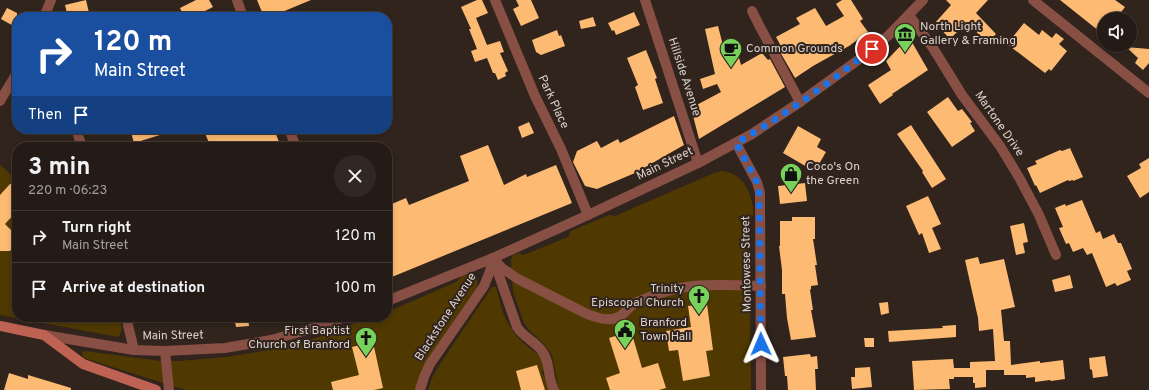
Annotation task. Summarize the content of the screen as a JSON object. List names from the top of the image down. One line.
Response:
{"streets":{"main road":["Main Street"],"street":["Hillside Avenue","Park Place","Martone Drive","Montowese Street","Blackstone Avenue"]},"crossings":[["Hillside Avenue","Main Street"],["Park Place","Main Street"],["Martone Drive","Main Street"],["Main Street","Montowese Street"],["Main Street","Blackstone Avenue"]],"places":{"museum":["North Light Gallery & Framing"],"cafe":["Common Grounds"],"shop":["Coco's On the Green"],"church":["Trinity Episcopal Church","First Baptist Church of Branford"],"public building":["Branford Town Hall"]},"page":{"turn":["120 m","Main Street"],"then":"Then","heading":["3 min","220 m · 06:23"],"list":[{"name":"Turn right","note":"Main Street","value":"120 m"},{"name":"Arrive at destination","value":"100 m"}]}}
